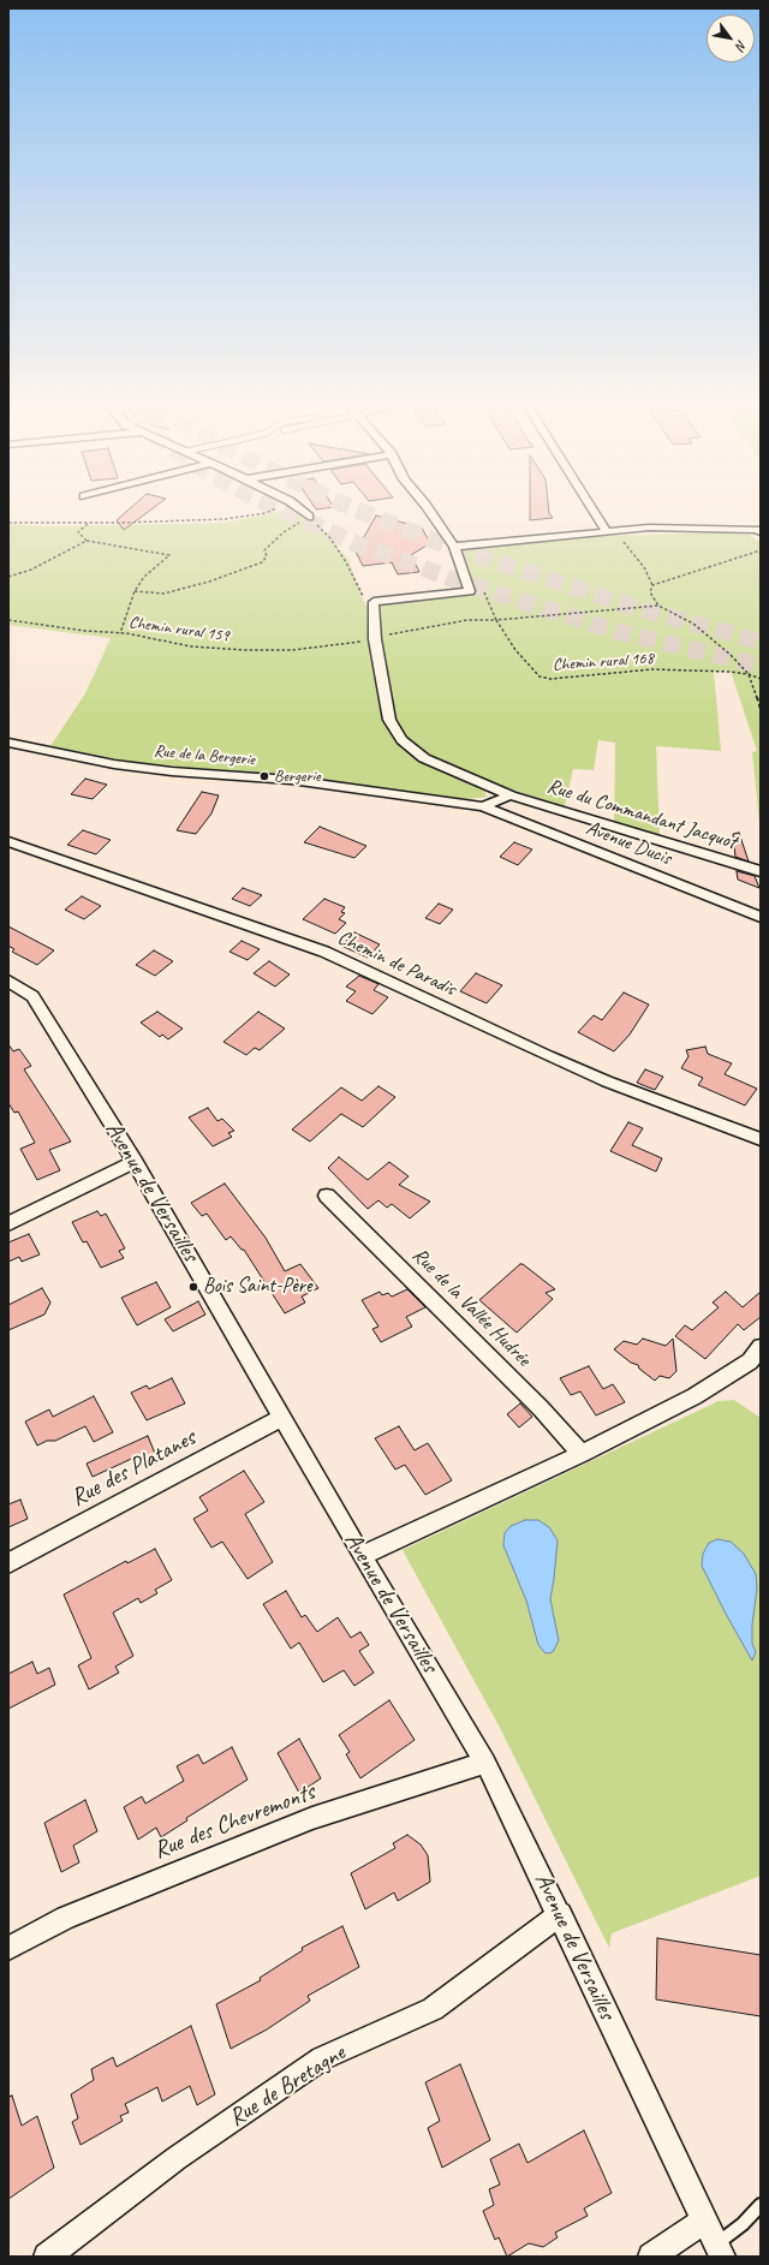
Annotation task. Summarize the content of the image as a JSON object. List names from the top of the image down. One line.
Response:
{"streets":{"street":["Rue de la Bergerie","Rue du Commandant Jacquot","Avenue Ducis","Chemin de Paradis","Avenue de Versailles","Rue de la Vallée Hudrée","Rue des Platanes","Rue des Chevremonts","Rue de Bretagne"],"path":["Chemin rural 159","Chemin rural 168"]},"crossings":[["Chemin rural 159","Rue du Commandant Jacquot"],["Rue de la Bergerie","Rue du Commandant Jacquot"],["Rue de la Bergerie","Avenue Ducis"],["Avenue de Versailles","Rue des Platanes"],["Avenue de Versailles","Rue des Chevremonts"],["Avenue de Versailles","Rue de Bretagne"]],"places":["Bergerie","Bois Saint-Père"],"north":"bottom right"}
